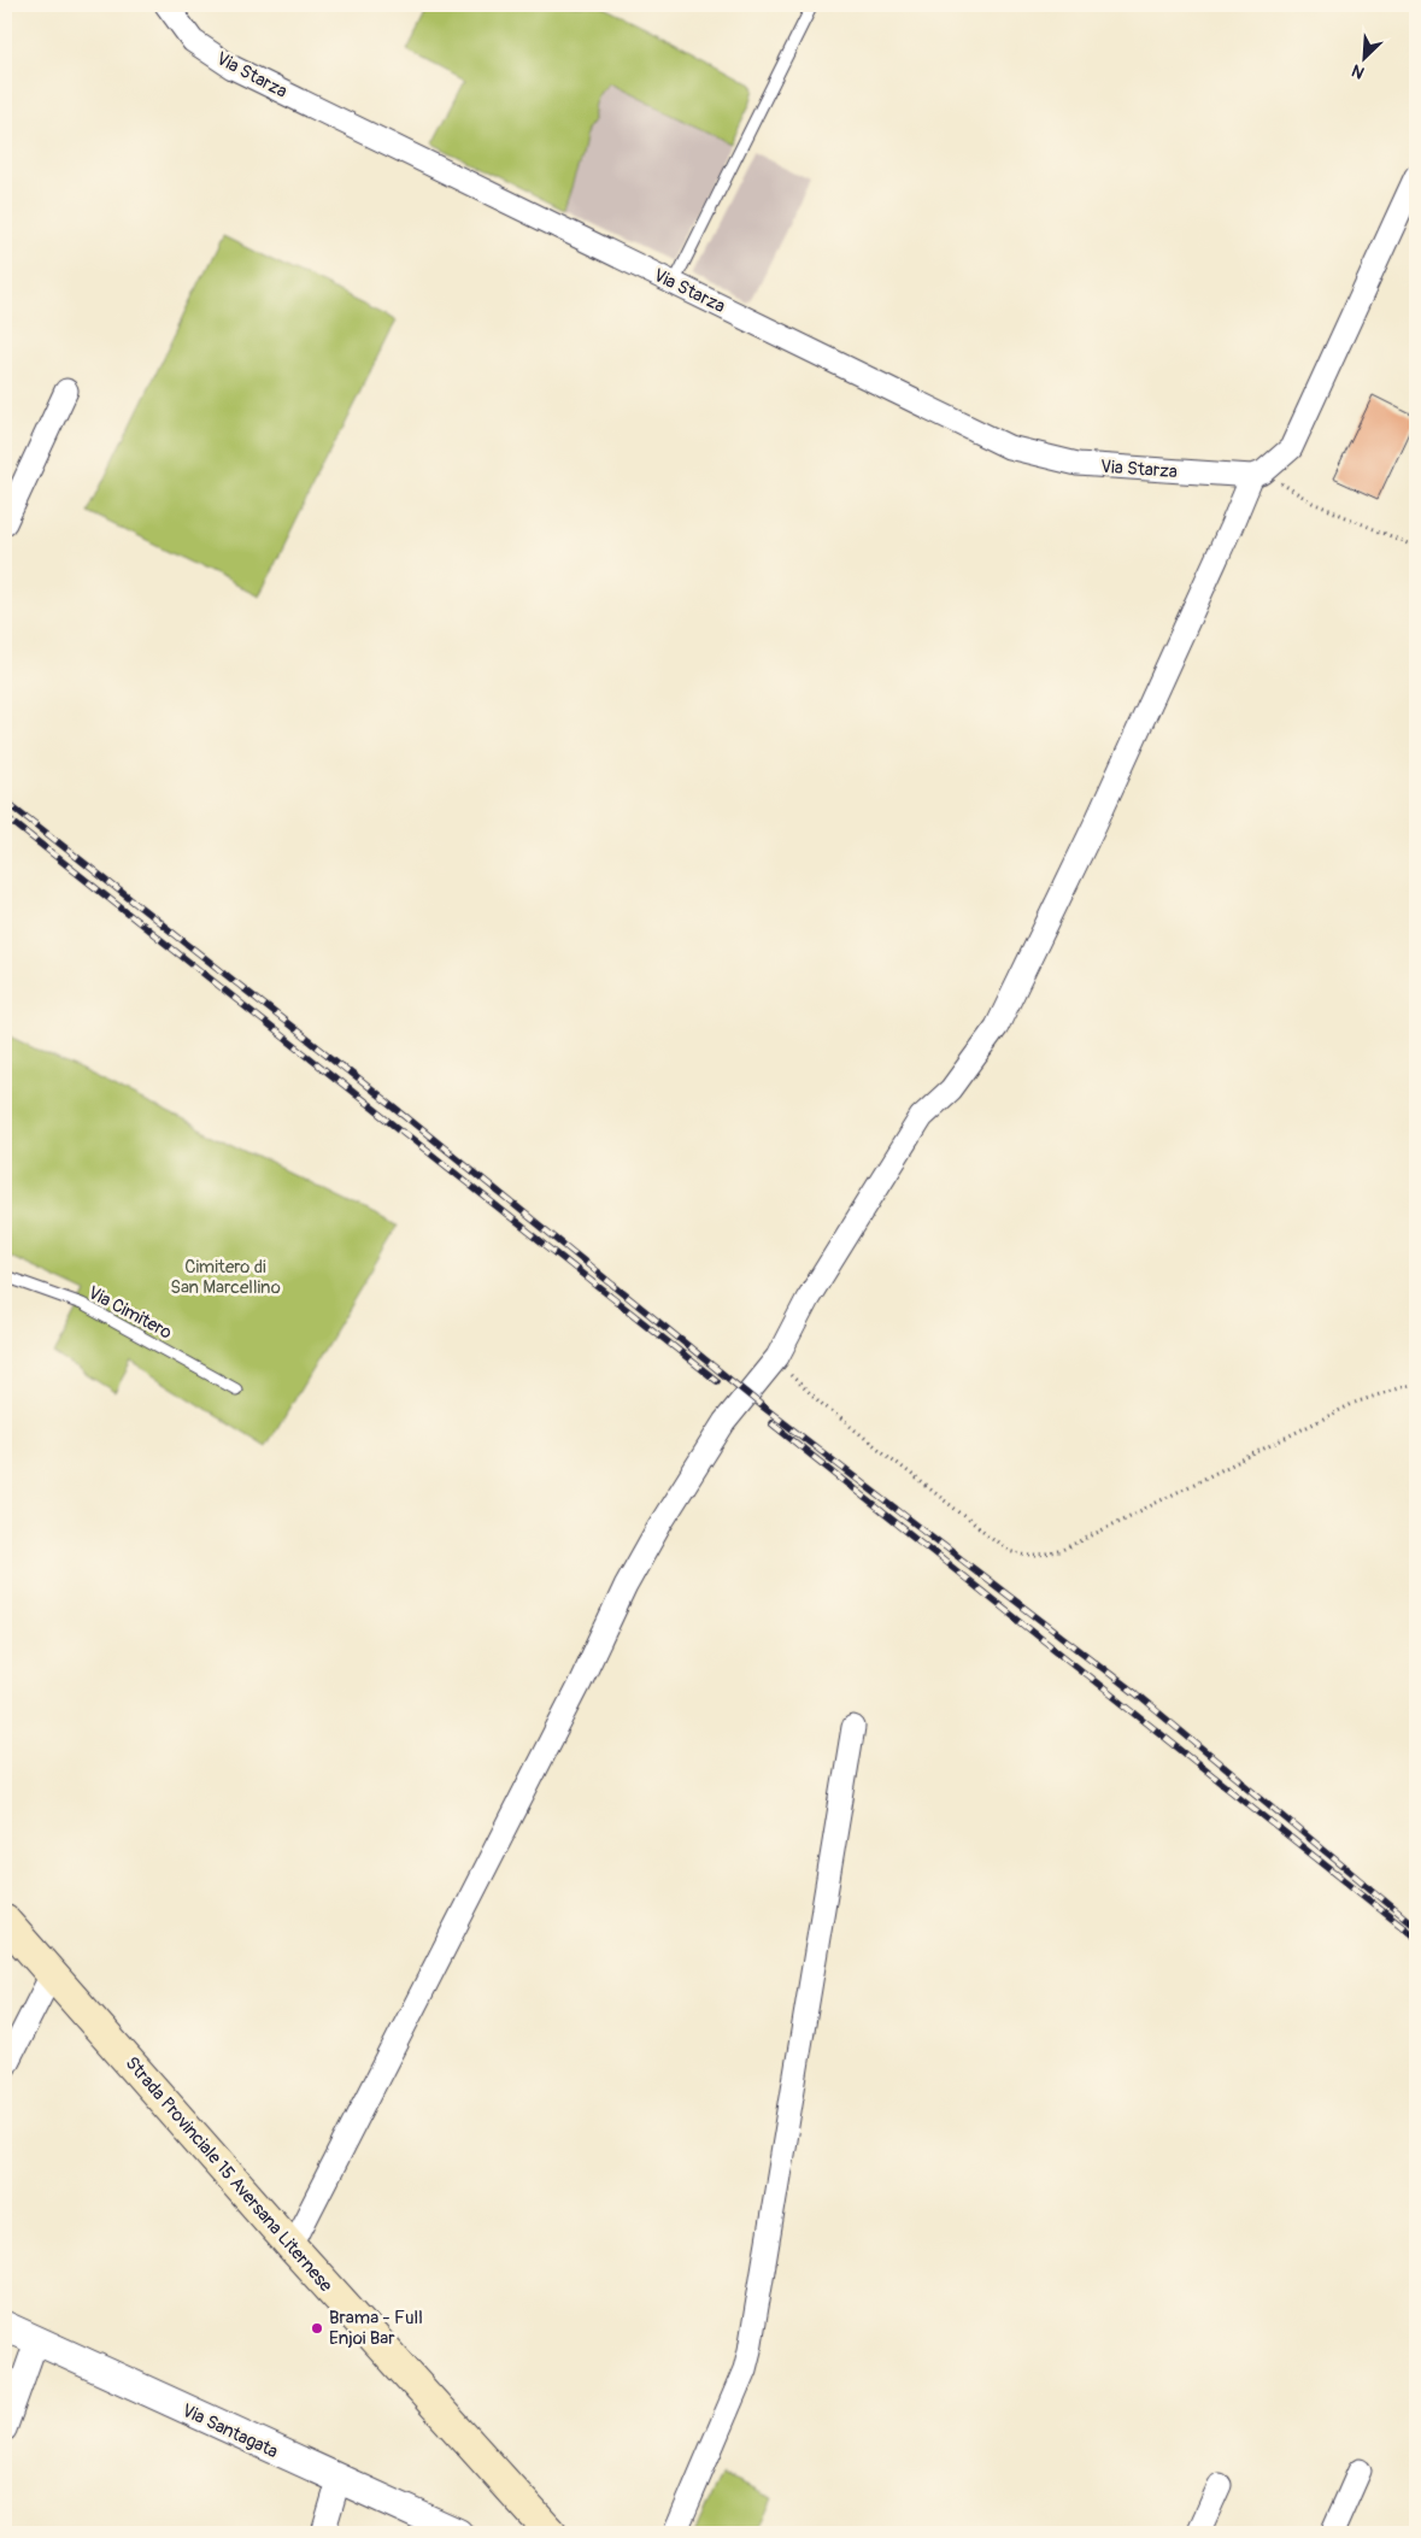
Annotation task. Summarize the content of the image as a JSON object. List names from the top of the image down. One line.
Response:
{"streets":{"main road":["Strada Provinciale 15 Aversana Liternese"],"street":["Via Starza","Via Santagata"],"lane":["Via Cimitero"]},"parks":["Cimitero di San Marcellino"],"places":["Brama - Full Enjoi Bar"],"north":"bottom left"}
